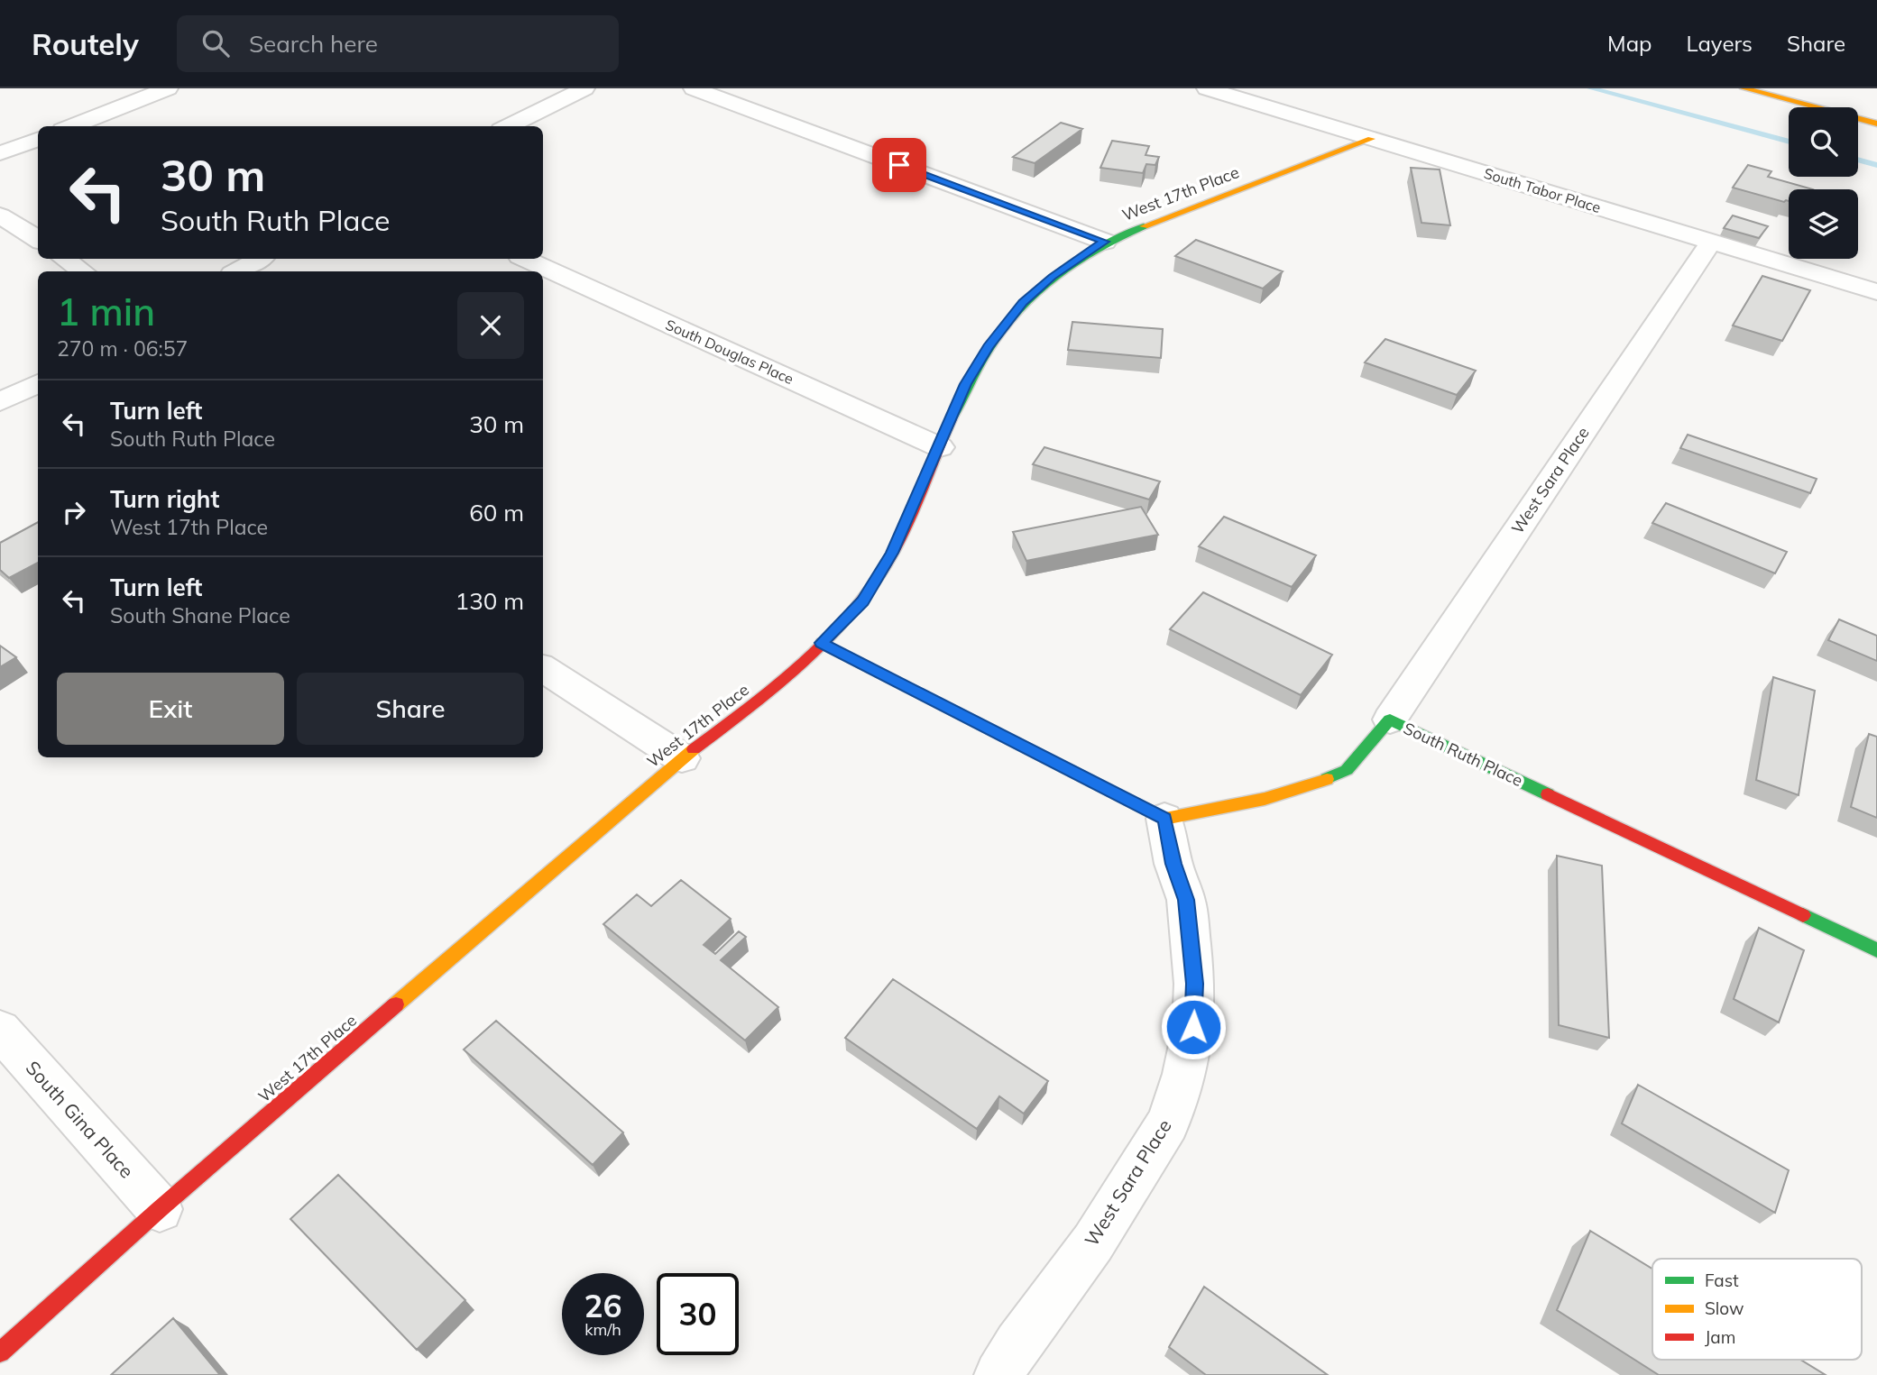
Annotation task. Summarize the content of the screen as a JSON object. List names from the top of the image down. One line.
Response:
{"streets":{"main road":["West 17th Place","South Ruth Place"],"street":["South Tabor Place","South Douglas Place","West Sara Place","South Gina Place"]},"crossings":[["South Tabor Place","West 17th Place"],["South Tabor Place","West Sara Place"],["West 17th Place","South Douglas Place"],["West 17th Place","South Gina Place"],["West Sara Place","South Ruth Place"]],"legend":["Fast","Slow","Jam"],"page":{"header":"Routely","search":"Search here","nav":["Map","Layers","Share"],"turn":["30 m","South Ruth Place"],"heading":["1 min","270 m · 06:57"],"list":[{"name":"Turn left","note":"South Ruth Place","value":"30 m"},{"name":"Turn right","note":"West 17th Place","value":"60 m"},{"name":"Turn left","note":"South Shane Place","value":"130 m"}],"buttons":["Exit","Share"],"speed":"26 km/h","limit":"30"}}
